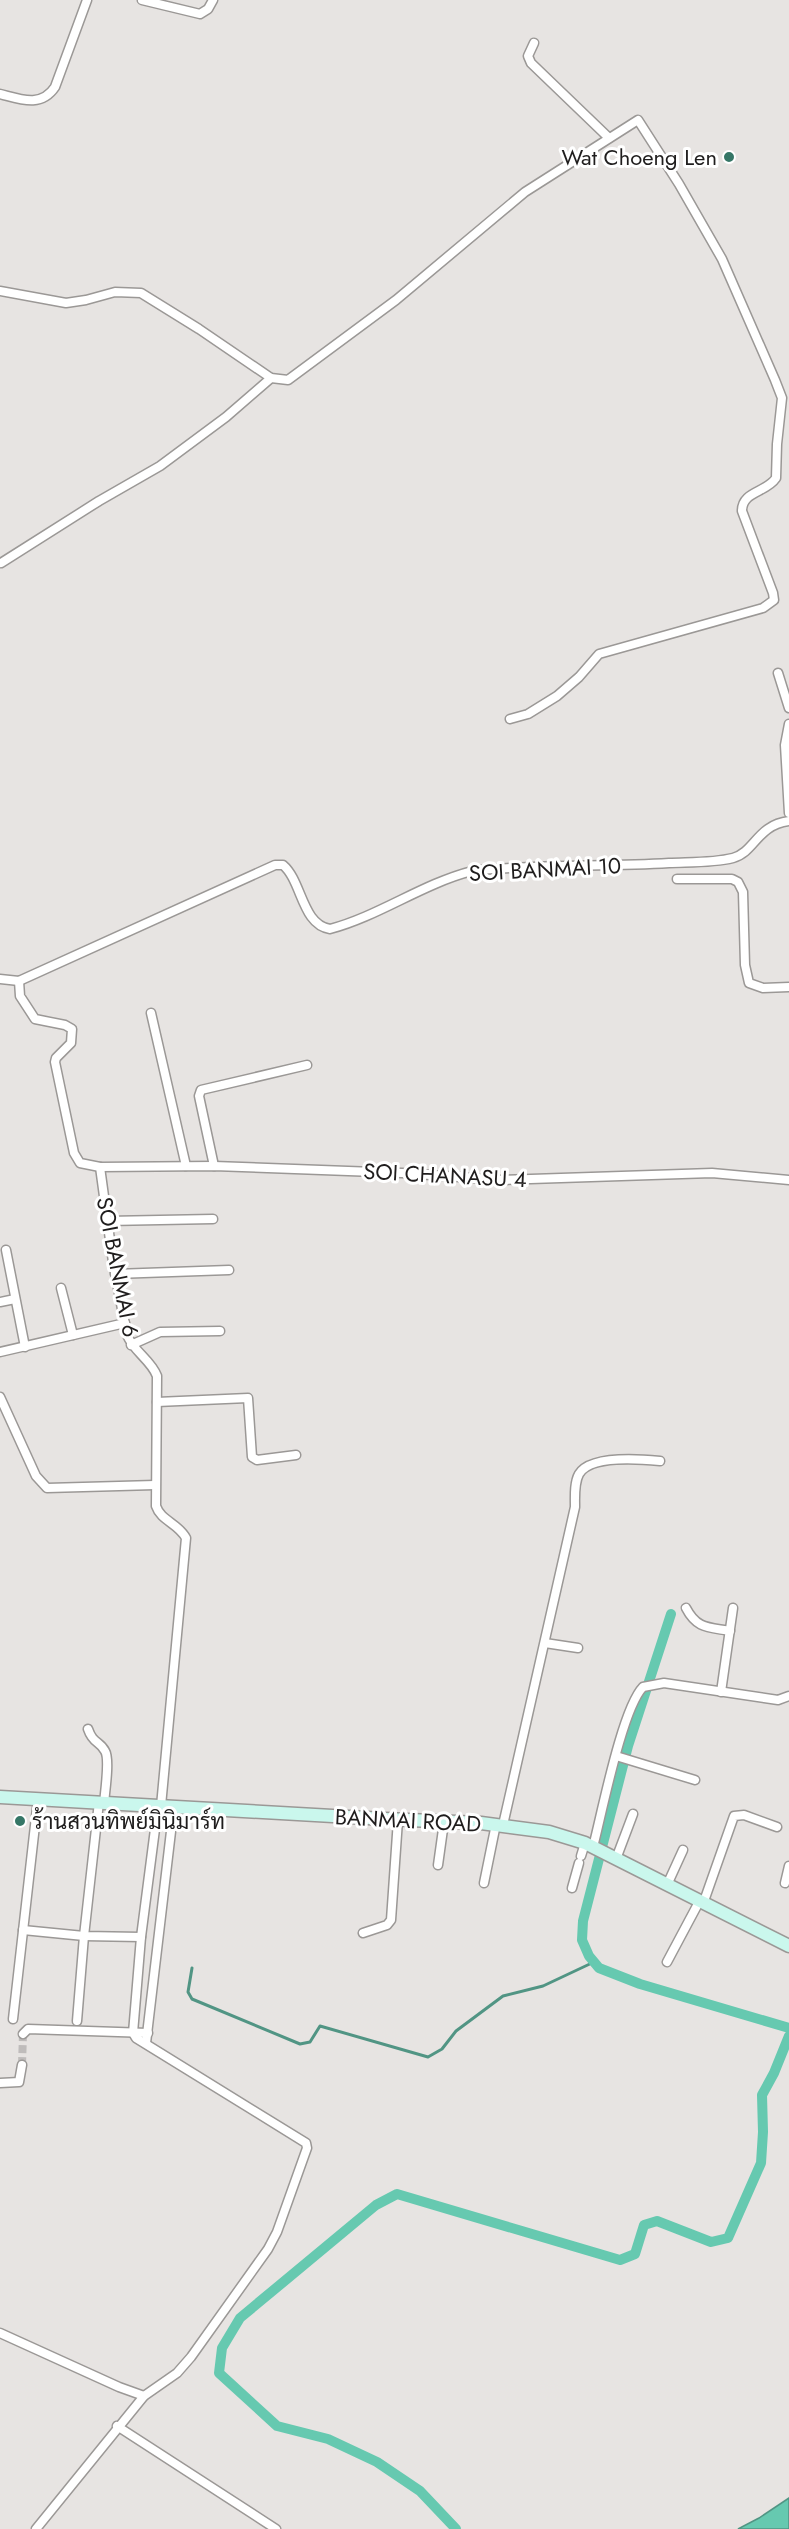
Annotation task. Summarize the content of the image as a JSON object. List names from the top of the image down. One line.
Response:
{"streets":{"street":["SOI BANMAI 10","SOI CHANASU 4","SOI BANMAI 6","BANMAI ROAD"]},"crossings":[["SOI BANMAI 10","SOI BANMAI 6"],["SOI CHANASU 4","SOI BANMAI 6"],["SOI BANMAI 6","BANMAI ROAD"]],"places":["Wat Choeng Len","ร้านสวนทิพย์มินิมาร์ท"]}
